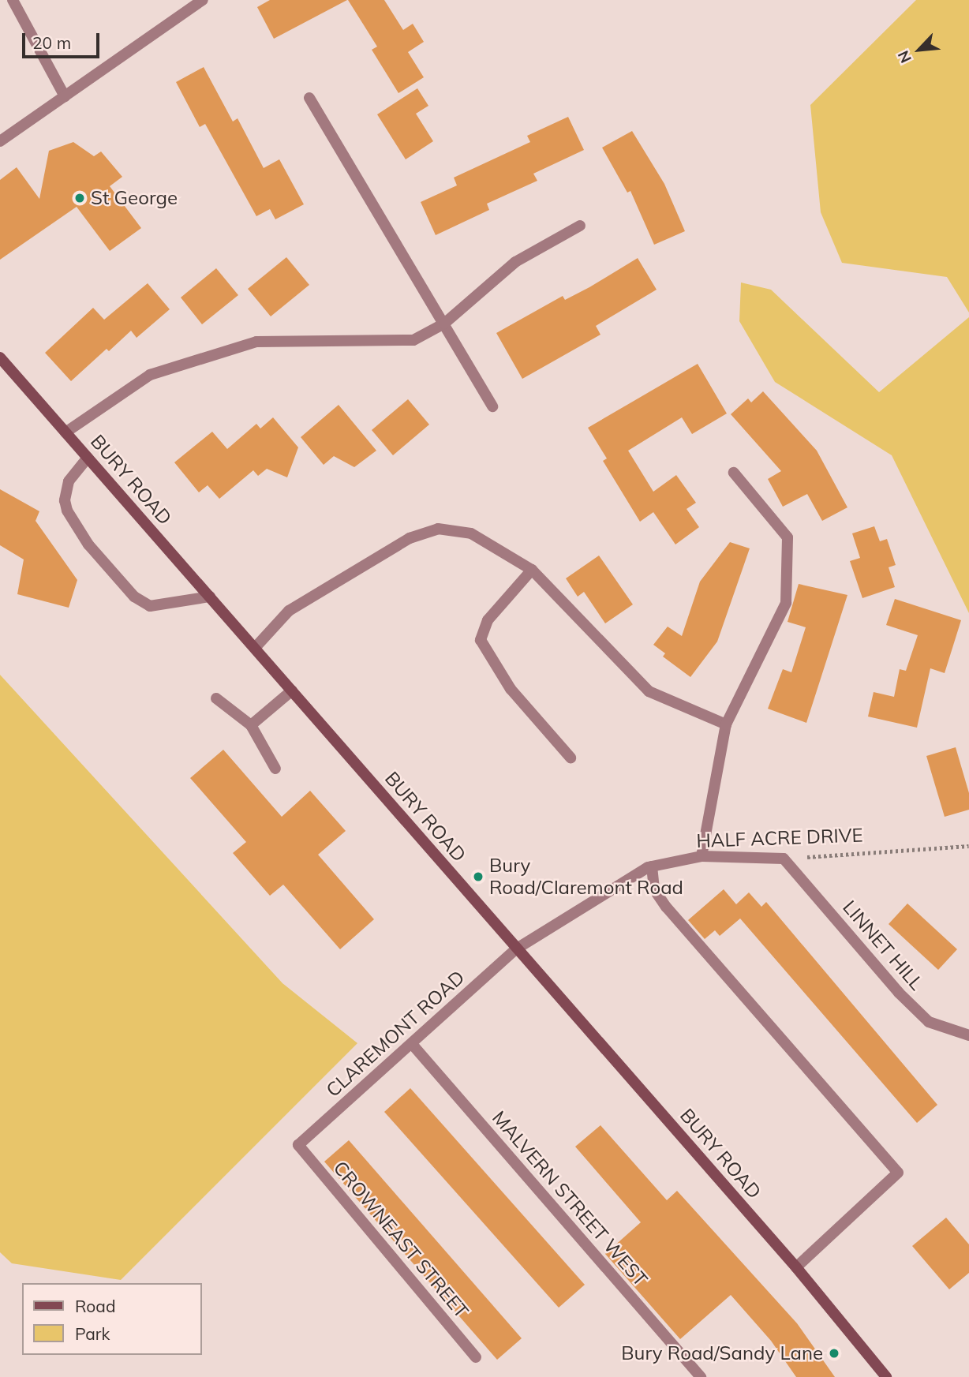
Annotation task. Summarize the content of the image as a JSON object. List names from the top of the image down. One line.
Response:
{"streets":{"main road":["BURY ROAD"],"street":["HALF ACRE DRIVE","LINNET HILL","CLAREMONT ROAD","MALVERN STREET WEST","CROWNEAST STREET"]},"crossings":[["BURY ROAD","HALF ACRE DRIVE"],["BURY ROAD","CLAREMONT ROAD"],["HALF ACRE DRIVE","LINNET HILL"],["HALF ACRE DRIVE","CLAREMONT ROAD"],["CLAREMONT ROAD","MALVERN STREET WEST"],["CLAREMONT ROAD","CROWNEAST STREET"]],"places":["St George","Bury Road/Claremont Road","Bury Road/Sandy Lane"],"legend":["Road","Park"],"scale_bar":"20 m","north":"bottom left"}
